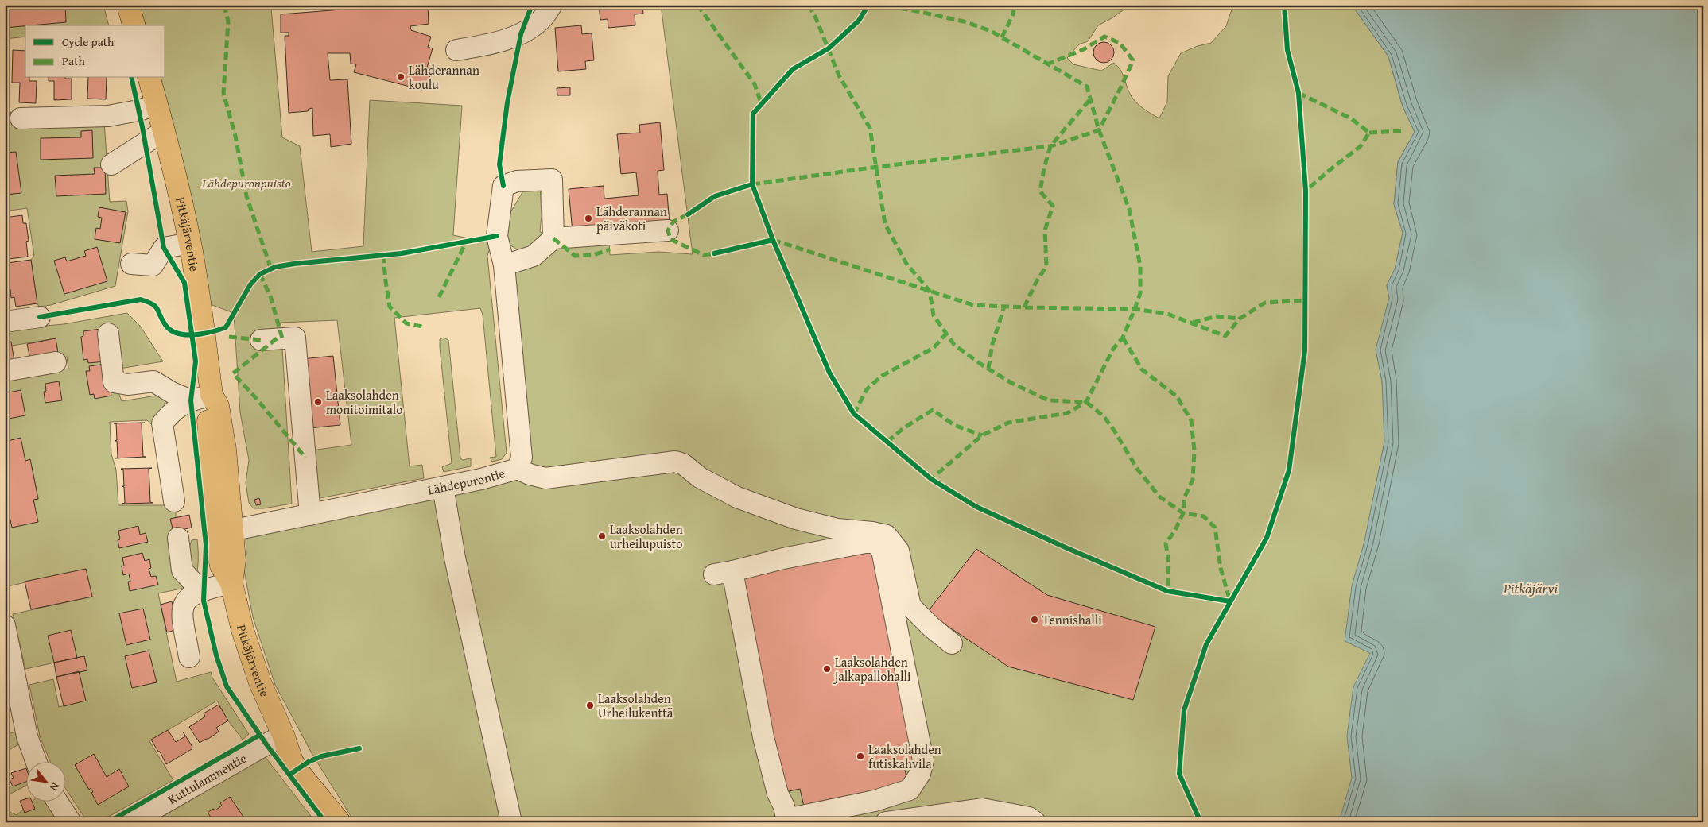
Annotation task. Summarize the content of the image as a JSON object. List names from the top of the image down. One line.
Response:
{"streets":{"main road":["Pitkäjärventie"],"street":["Lähdepurontie","Kuttulammentie"]},"crossings":[["Pitkäjärventie","Lähdepurontie"],["Pitkäjärventie","Kuttulammentie"]],"water":["Pitkäjärvi"],"parks":["Lähdepuronpuisto"],"places":["Lähderannan koulu","Lähderannan päiväkoti","Laaksolahden monitoimitalo","Laaksolahden urheilupuisto","Tennishalli","Laaksolahden jalkapallohalli","Laaksolahden Urheilukenttä","Laaksolahden futiskahvila"],"legend":["Cycle path","Path"],"north":"bottom right"}
